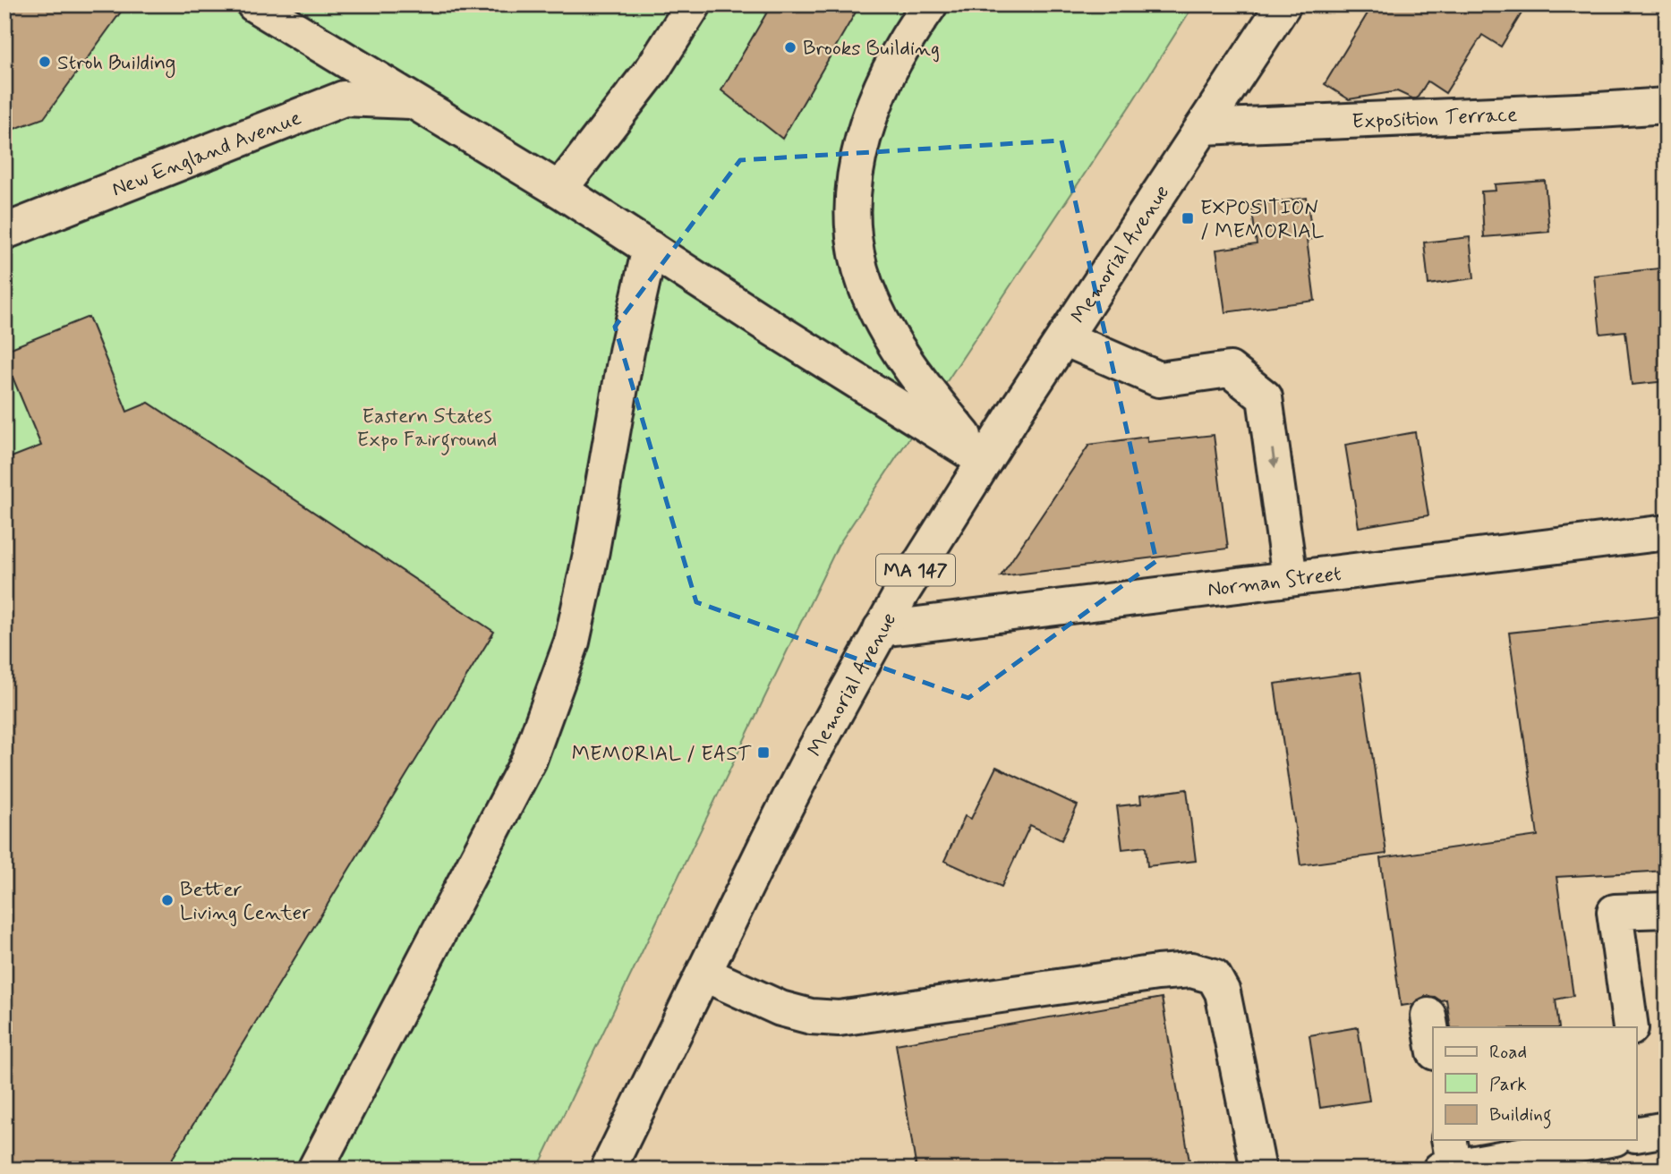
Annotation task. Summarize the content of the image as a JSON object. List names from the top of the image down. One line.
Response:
{"streets":{"street":["Exposition Terrace","New England Avenue","Memorial Avenue","MA 147","Norman Street"]},"crossings":[["Exposition Terrace","Memorial Avenue"],["Memorial Avenue","Norman Street"]],"parks":["Eastern States Expo Fairground"],"places":{"other":["Brooks Building","Stroh Building","Better Living Center"],"transit":["EXPOSITION / MEMORIAL","MEMORIAL / EAST"]},"legend":["Road","Park","Building"]}
